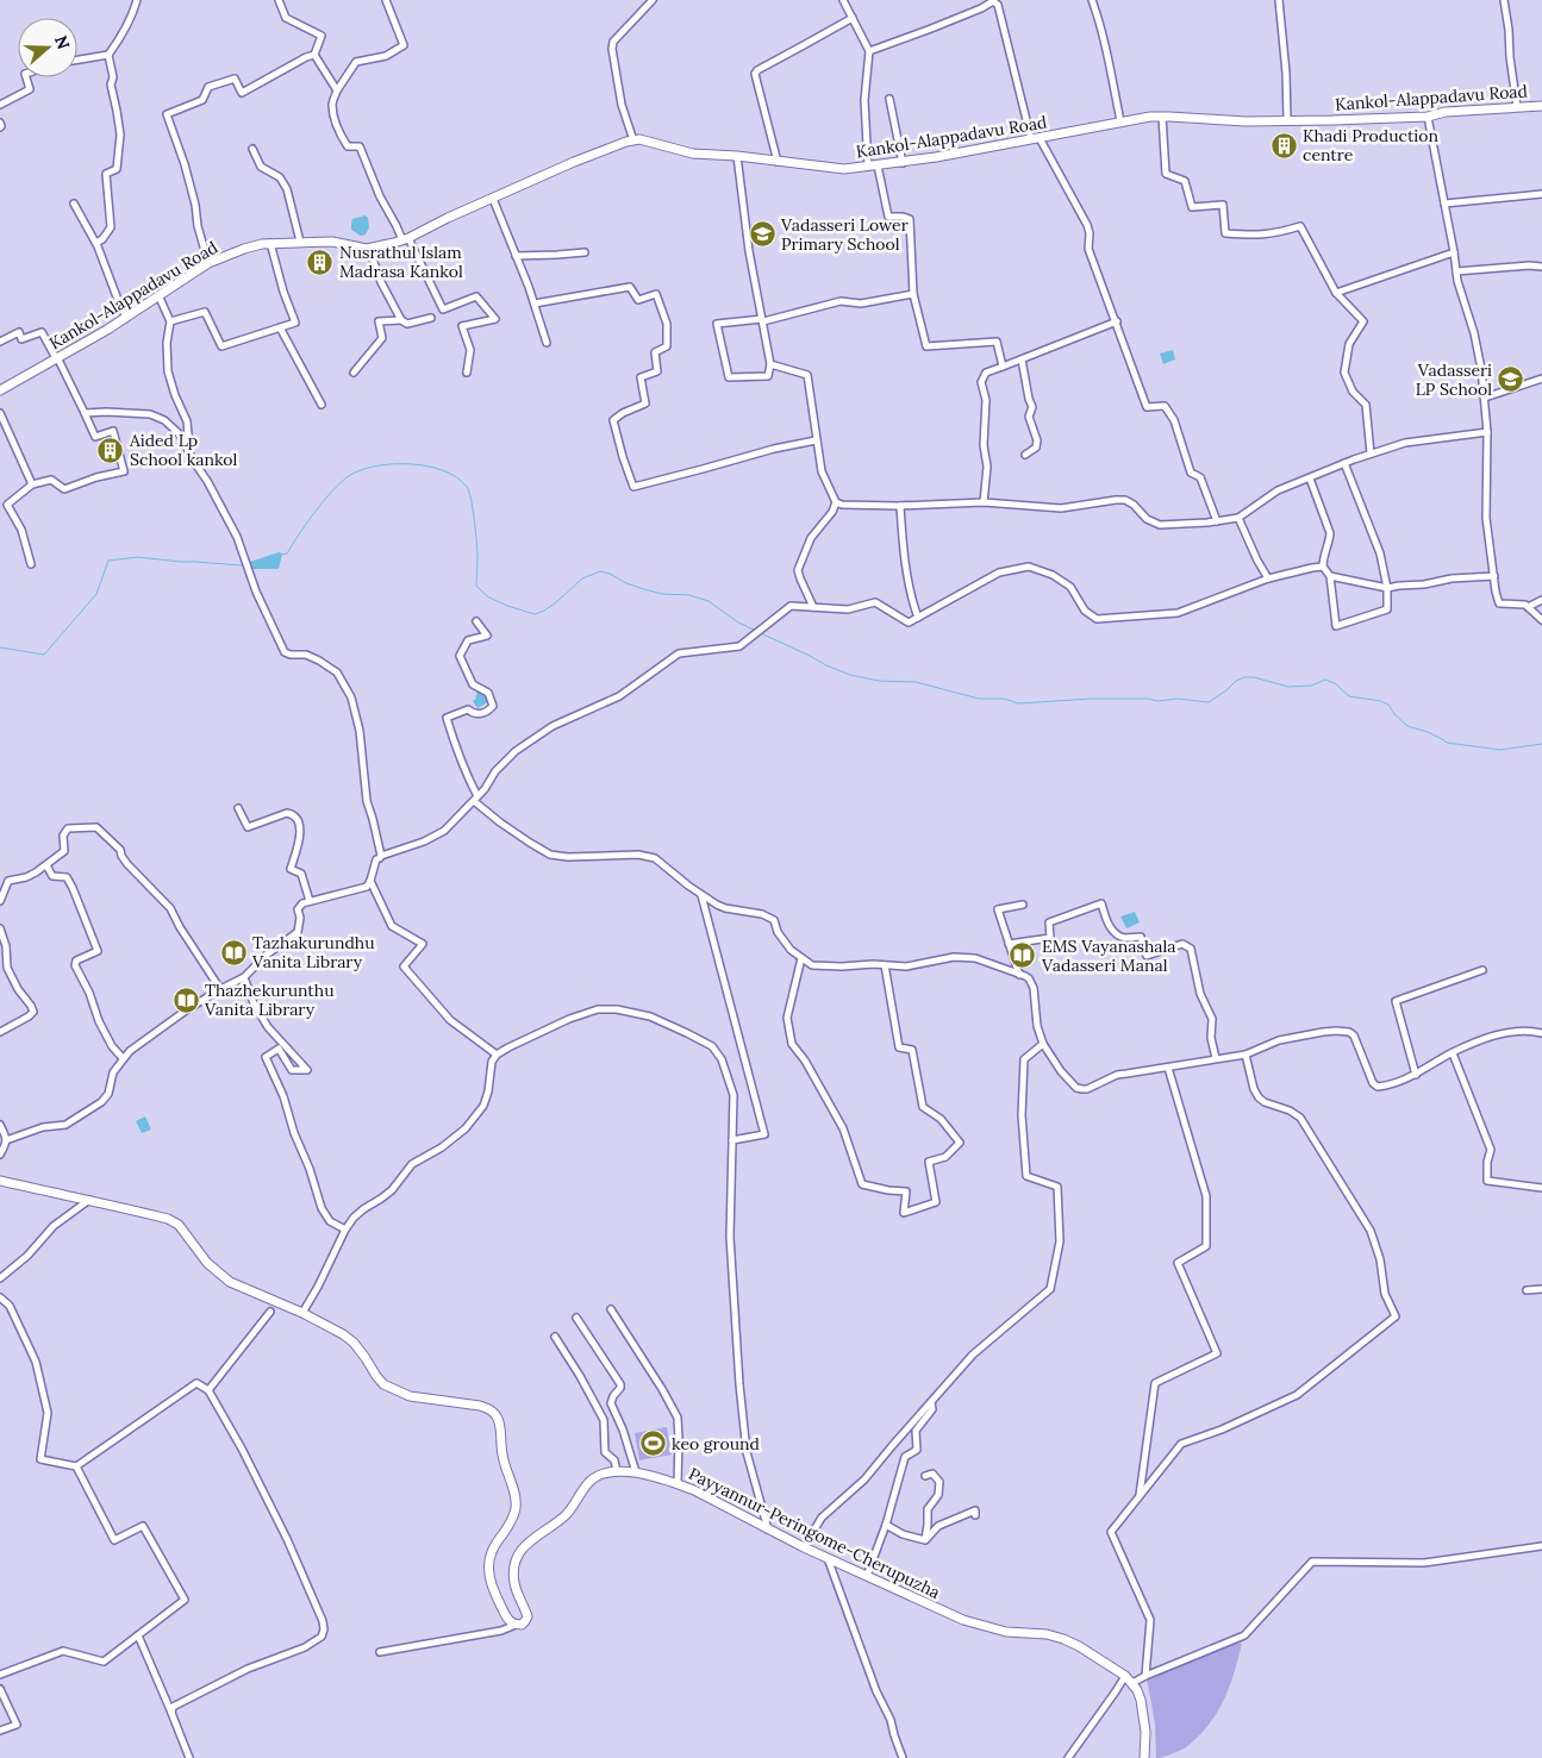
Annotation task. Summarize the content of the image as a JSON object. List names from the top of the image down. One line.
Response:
{"streets":{"main road":["Kankol-Alappadavu Road","Payyannur-Peringome-Cherupuzha"]},"places":{"building":["Khadi Production centre","Nusrathul Islam Madrasa Kankol","Aided Lp School kankol"],"school or university":["Vadasseri Lower Primary School","Vadasseri LP School"],"library":["Tazhakurundhu Vanita Library","EMS Vayanashala Vadasseri Manal","Thazhekurunthu Vanita Library"],"sports":["keo ground"]},"north":"right"}
